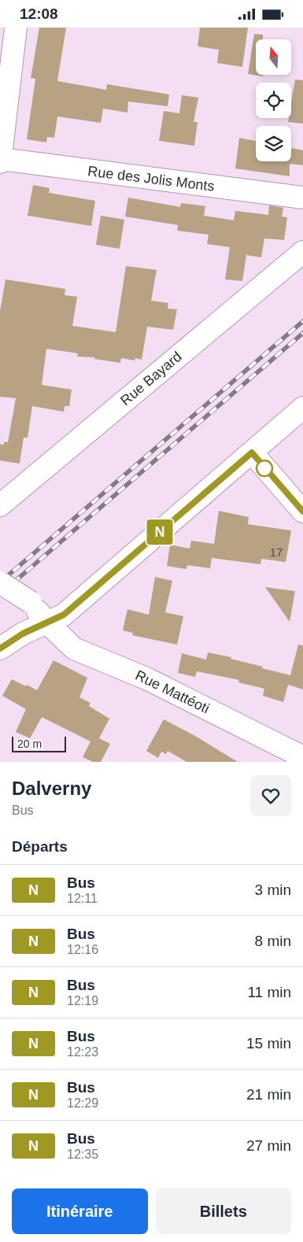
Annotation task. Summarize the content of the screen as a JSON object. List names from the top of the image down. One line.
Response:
{"streets":{"street":["Rue des Jolis Monts","Rue Bayard","Rue Mattéoti"]},"lines":["bus line N"],"house_numbers":["17"],"scale_bar":"20 m","north":"top","page":{"status":"12:08","on_map":"N","scale":"20 m","heading":[["Dalverny","Bus"],"Départs"],"list":[{"mark":"N","name":"Bus","note":"12:11","value":"3 min"},{"mark":"N","name":"Bus","note":"12:16","value":"8 min"},{"mark":"N","name":"Bus","note":"12:19","value":"11 min"},{"mark":"N","name":"Bus","note":"12:23","value":"15 min"},{"mark":"N","name":"Bus","note":"12:29","value":"21 min"},{"mark":"N","name":"Bus","note":"12:35","value":"27 min"}],"buttons":["Itinéraire","Billets"]}}
